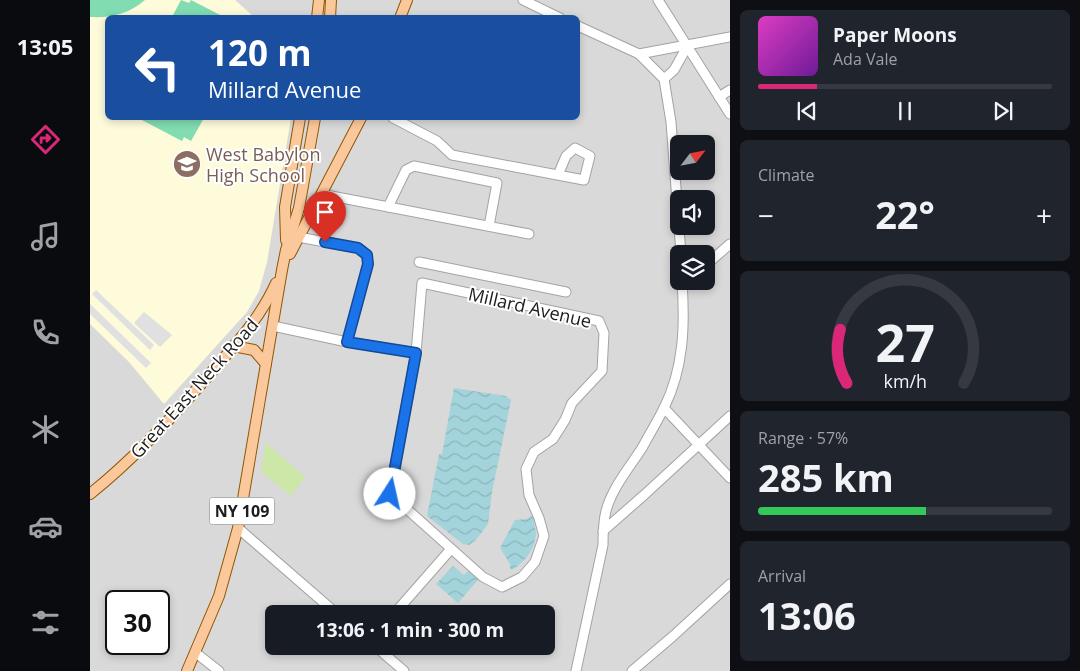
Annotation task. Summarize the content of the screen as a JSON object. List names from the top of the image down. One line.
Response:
{"streets":{"main road":["Great East Neck Road","NY 109"],"street":["Millard Avenue"]},"crossings":[["Great East Neck Road","NY 109"]],"places":{"school or university":["West Babylon High School"]},"north":"top right","page":{"tabs":"13:05","turn":["120 m","Millard Avenue"],"song":["Paper Moons","Ada Vale"],"tile":["Climate",["Range · 57%","285 km"],["Arrival","13:06"]],"heat":["−","22°","+"],"limit":"30","trip":"13:06 · 1 min · 300 m","gauge":["27","km/h"]}}
